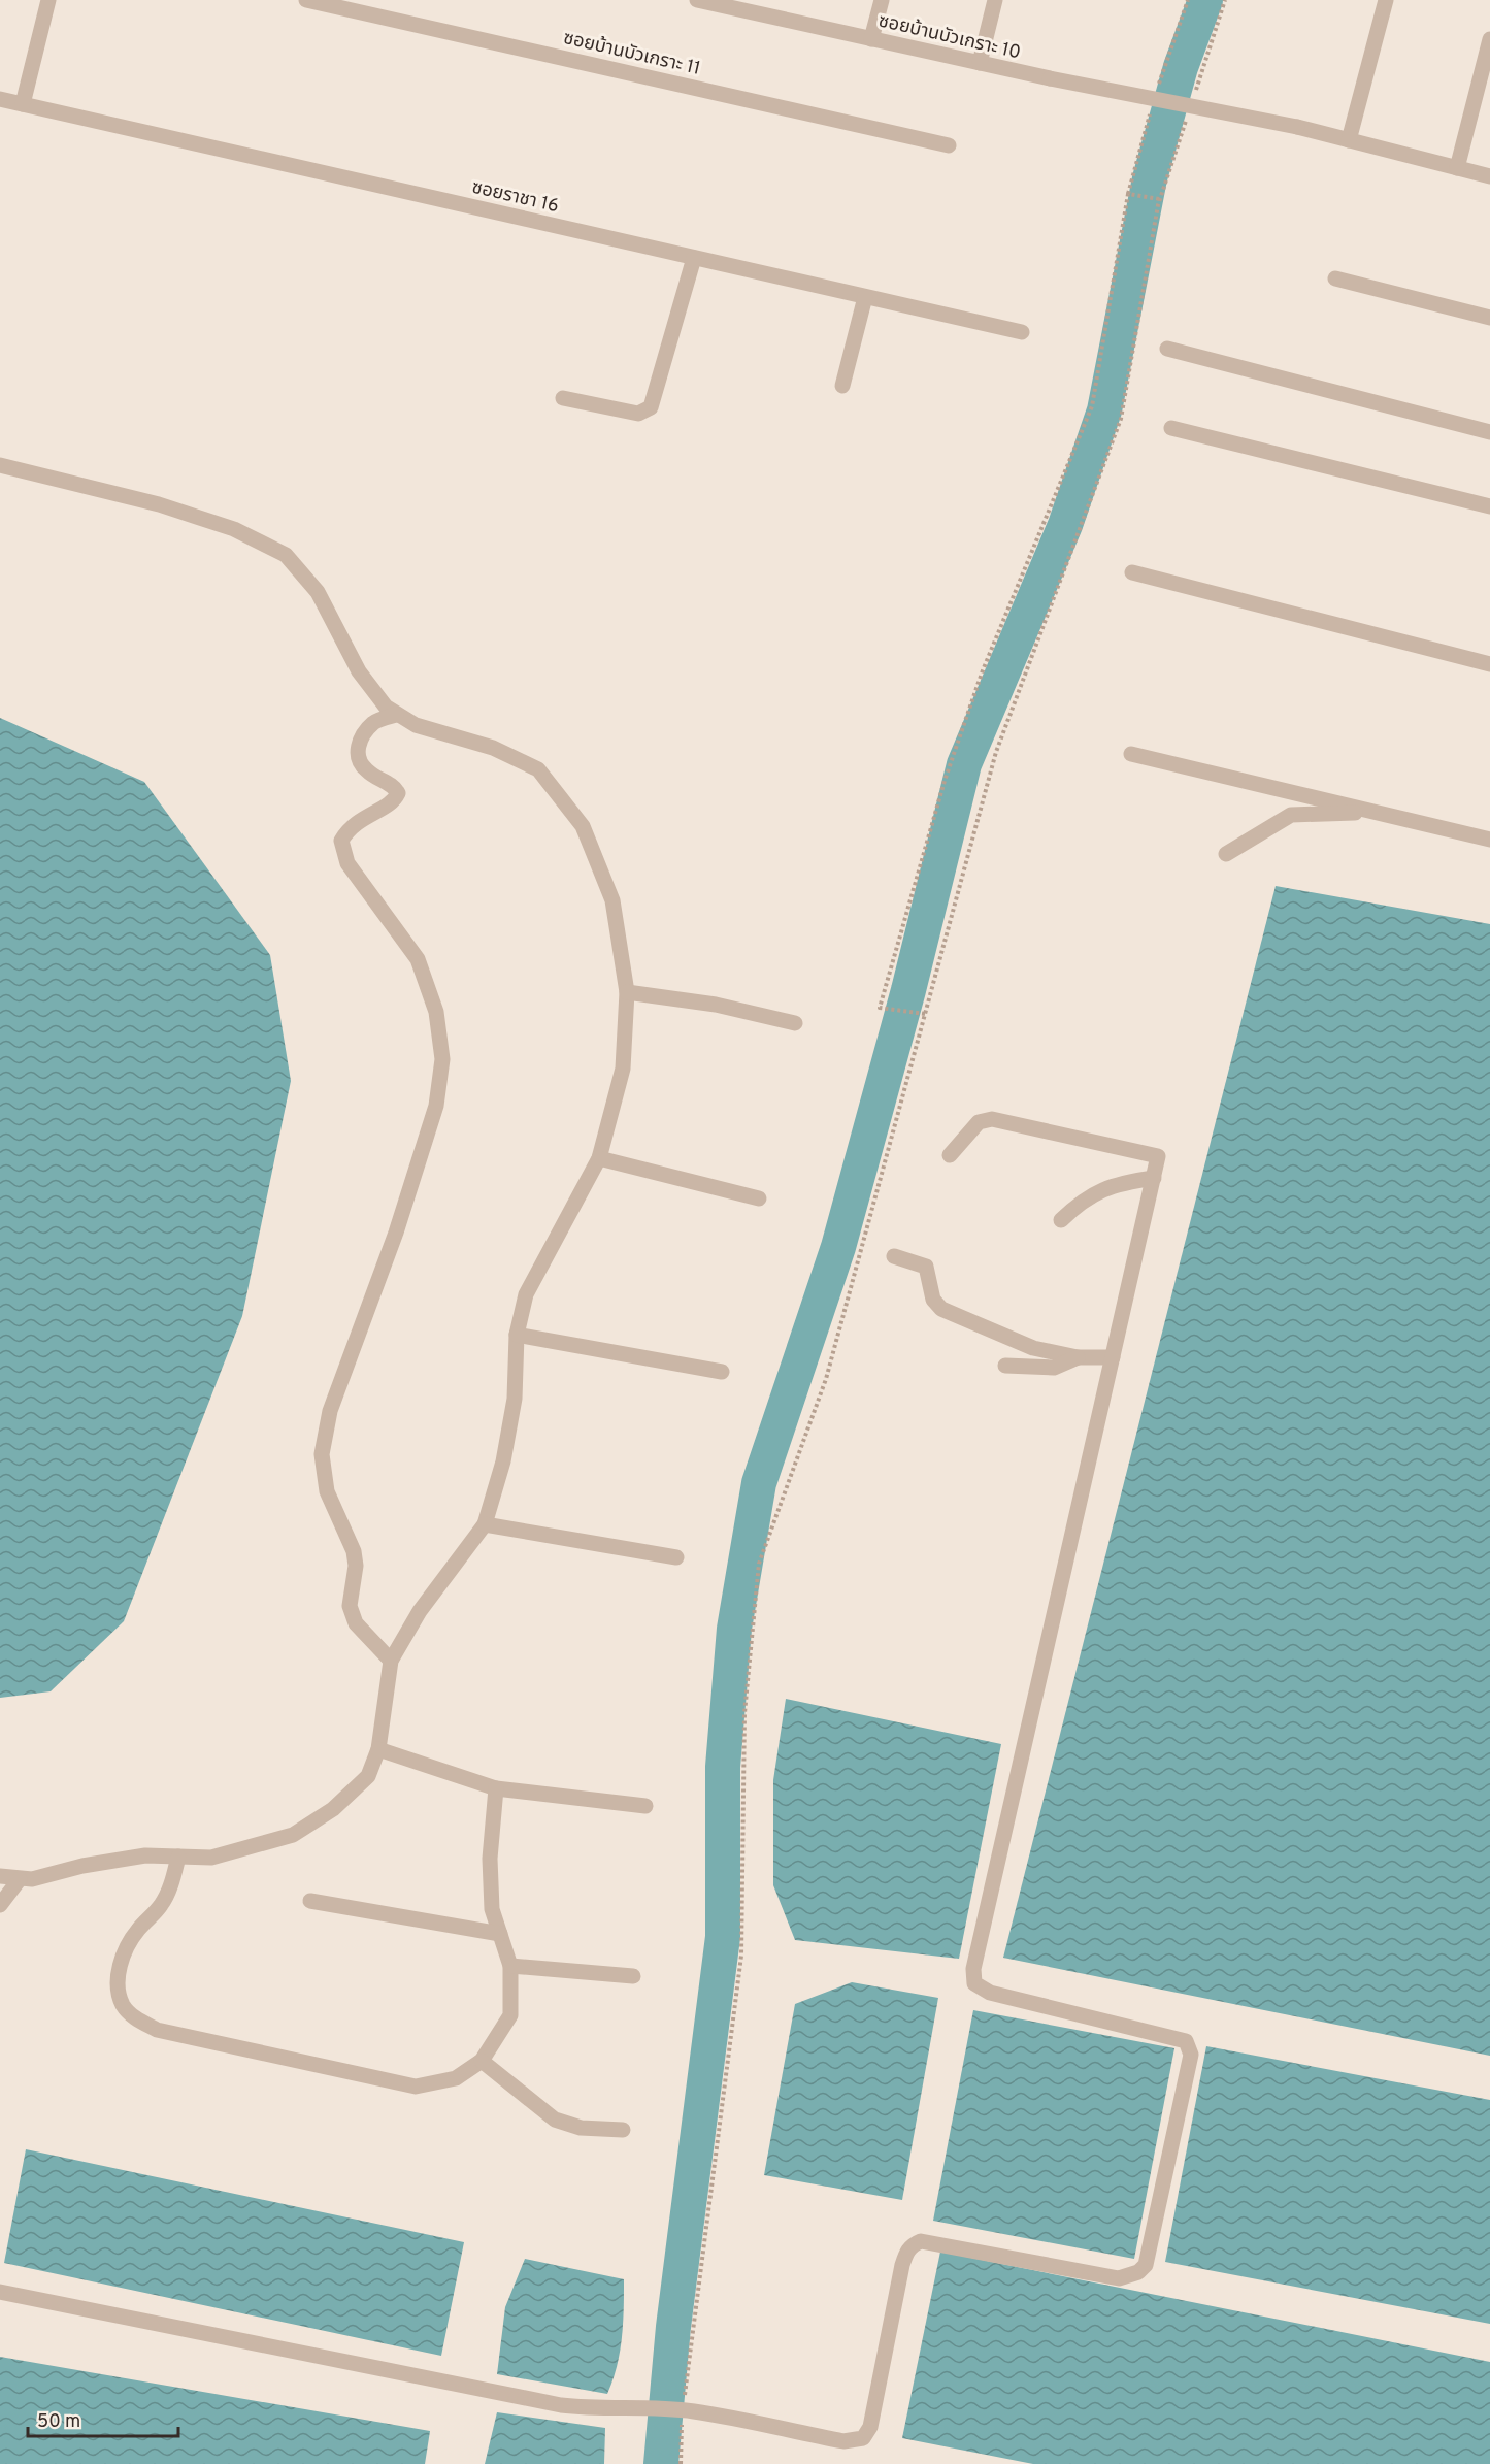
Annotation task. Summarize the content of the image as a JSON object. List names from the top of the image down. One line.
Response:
{"streets":{"street":["ซอยบ้านบัวเกราะ 10","ซอยบ้านบัวเกราะ 11","ซอยราชา 16"]},"scale_bar":"50 m"}
